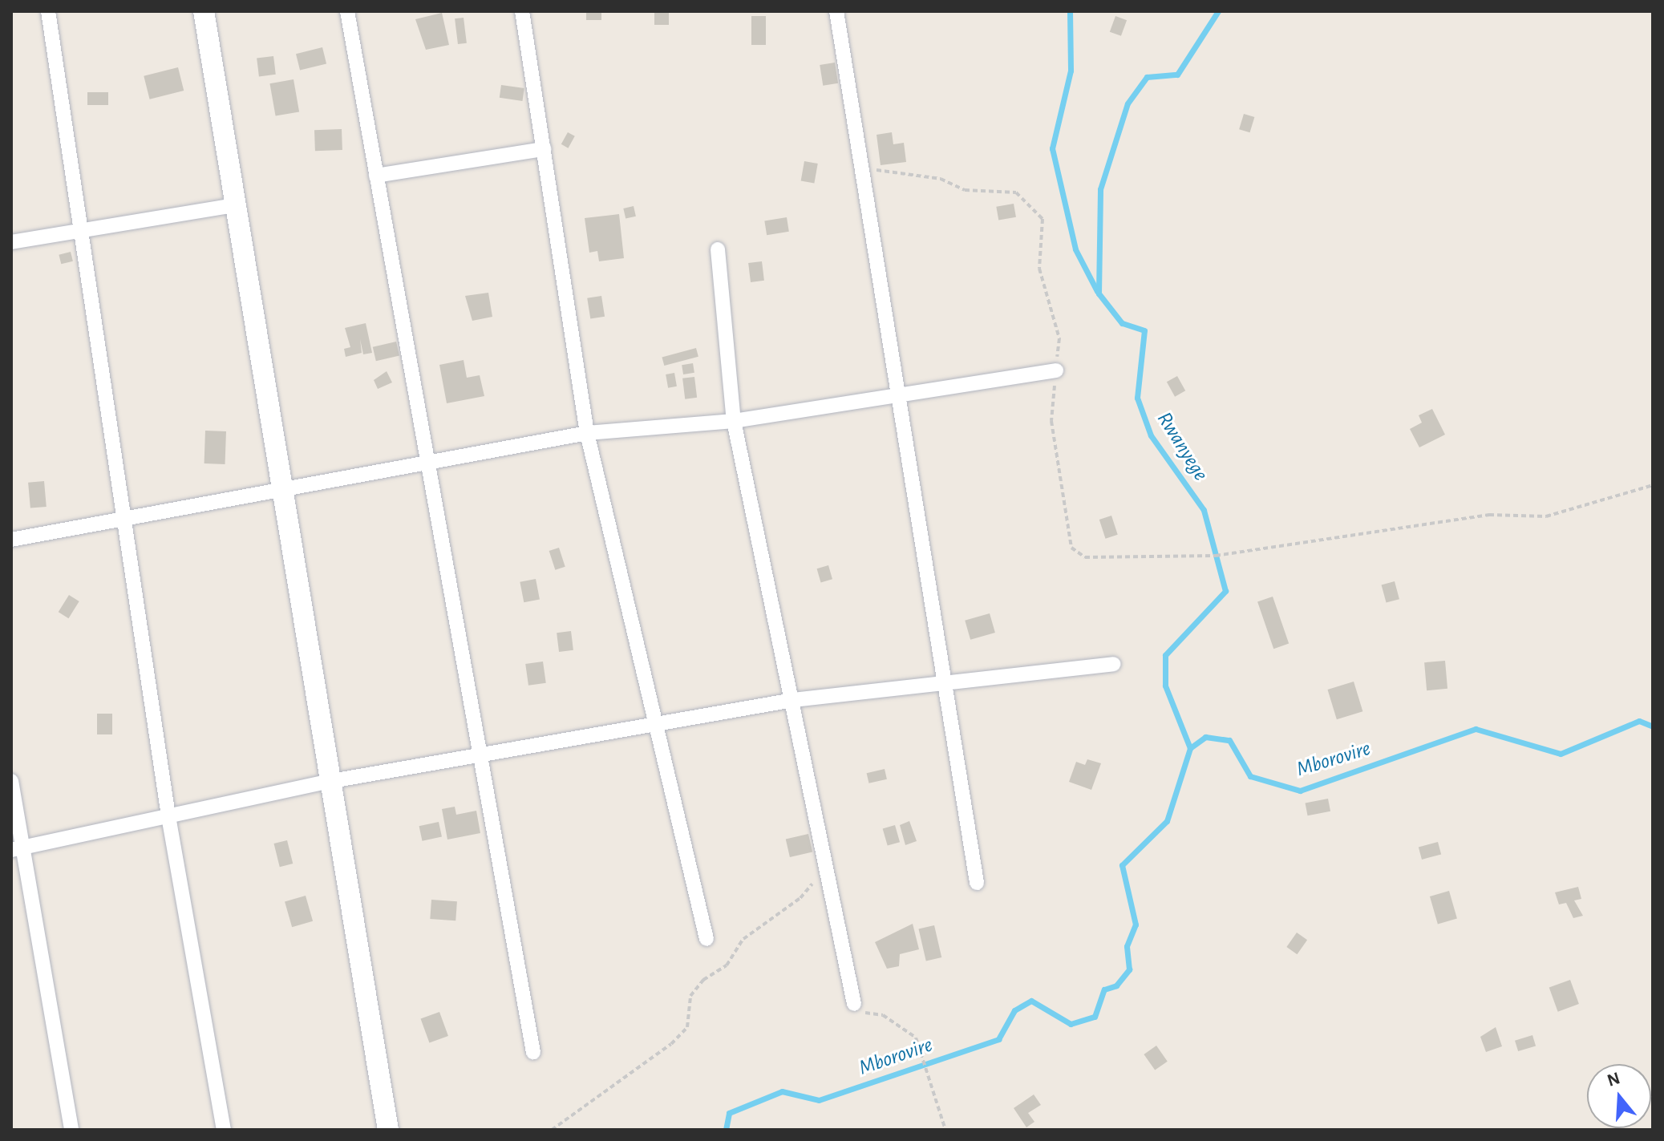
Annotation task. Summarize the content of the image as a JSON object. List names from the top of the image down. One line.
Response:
{"water":["Rwanyege","Mborovire"],"north":"top"}
